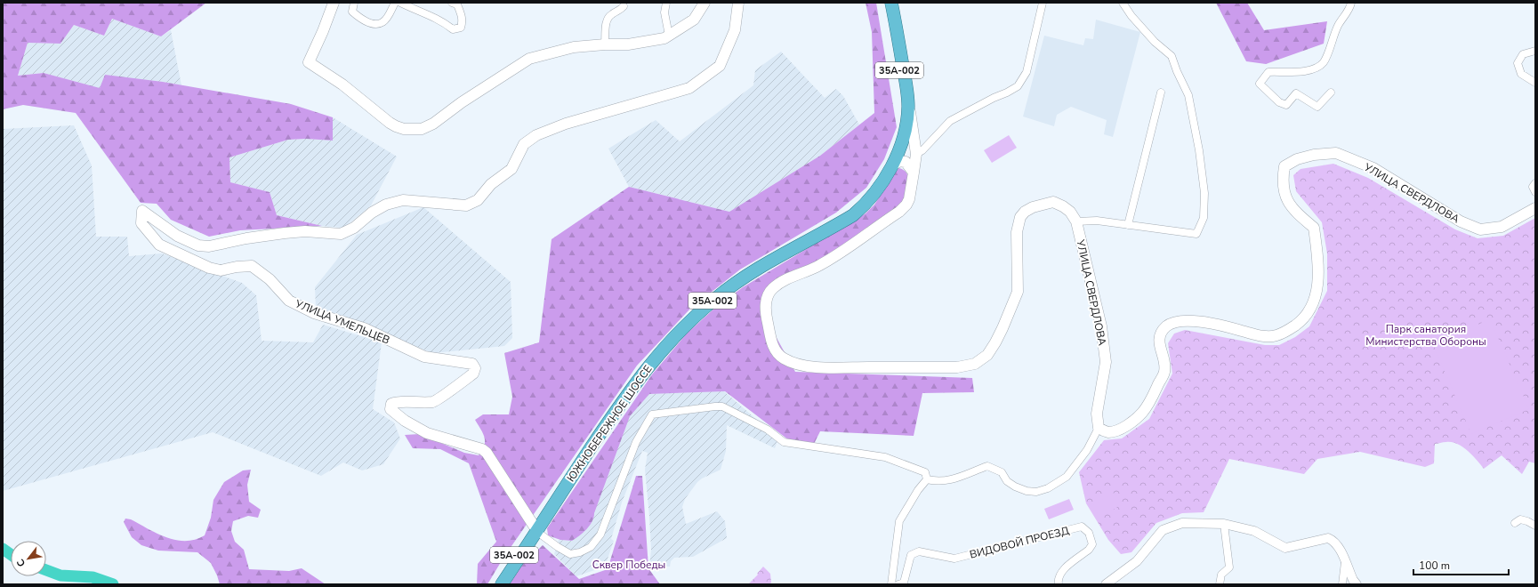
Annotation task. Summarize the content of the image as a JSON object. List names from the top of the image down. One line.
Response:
{"streets":{"highway":["35А-002","ЮЖНОБЕРЕЖНОЕ ШОССЕ"],"main road":["УЛИЦА СВЕРДЛОВА","УЛИЦА УМЕЛЬЦЕВ"],"street":["ВИДОВОЙ ПРОЕЗД"]},"crossings":[["УЛИЦА СВЕРДЛОВА","ЮЖНОБЕРЕЖНОЕ ШОССЕ"],["УЛИЦА УМЕЛЬЦЕВ","ЮЖНОБЕРЕЖНОЕ ШОССЕ"]],"parks":["Парк санатория Министерства Обороны","Сквер Победы"],"scale_bar":"100 m","north":"bottom left"}
